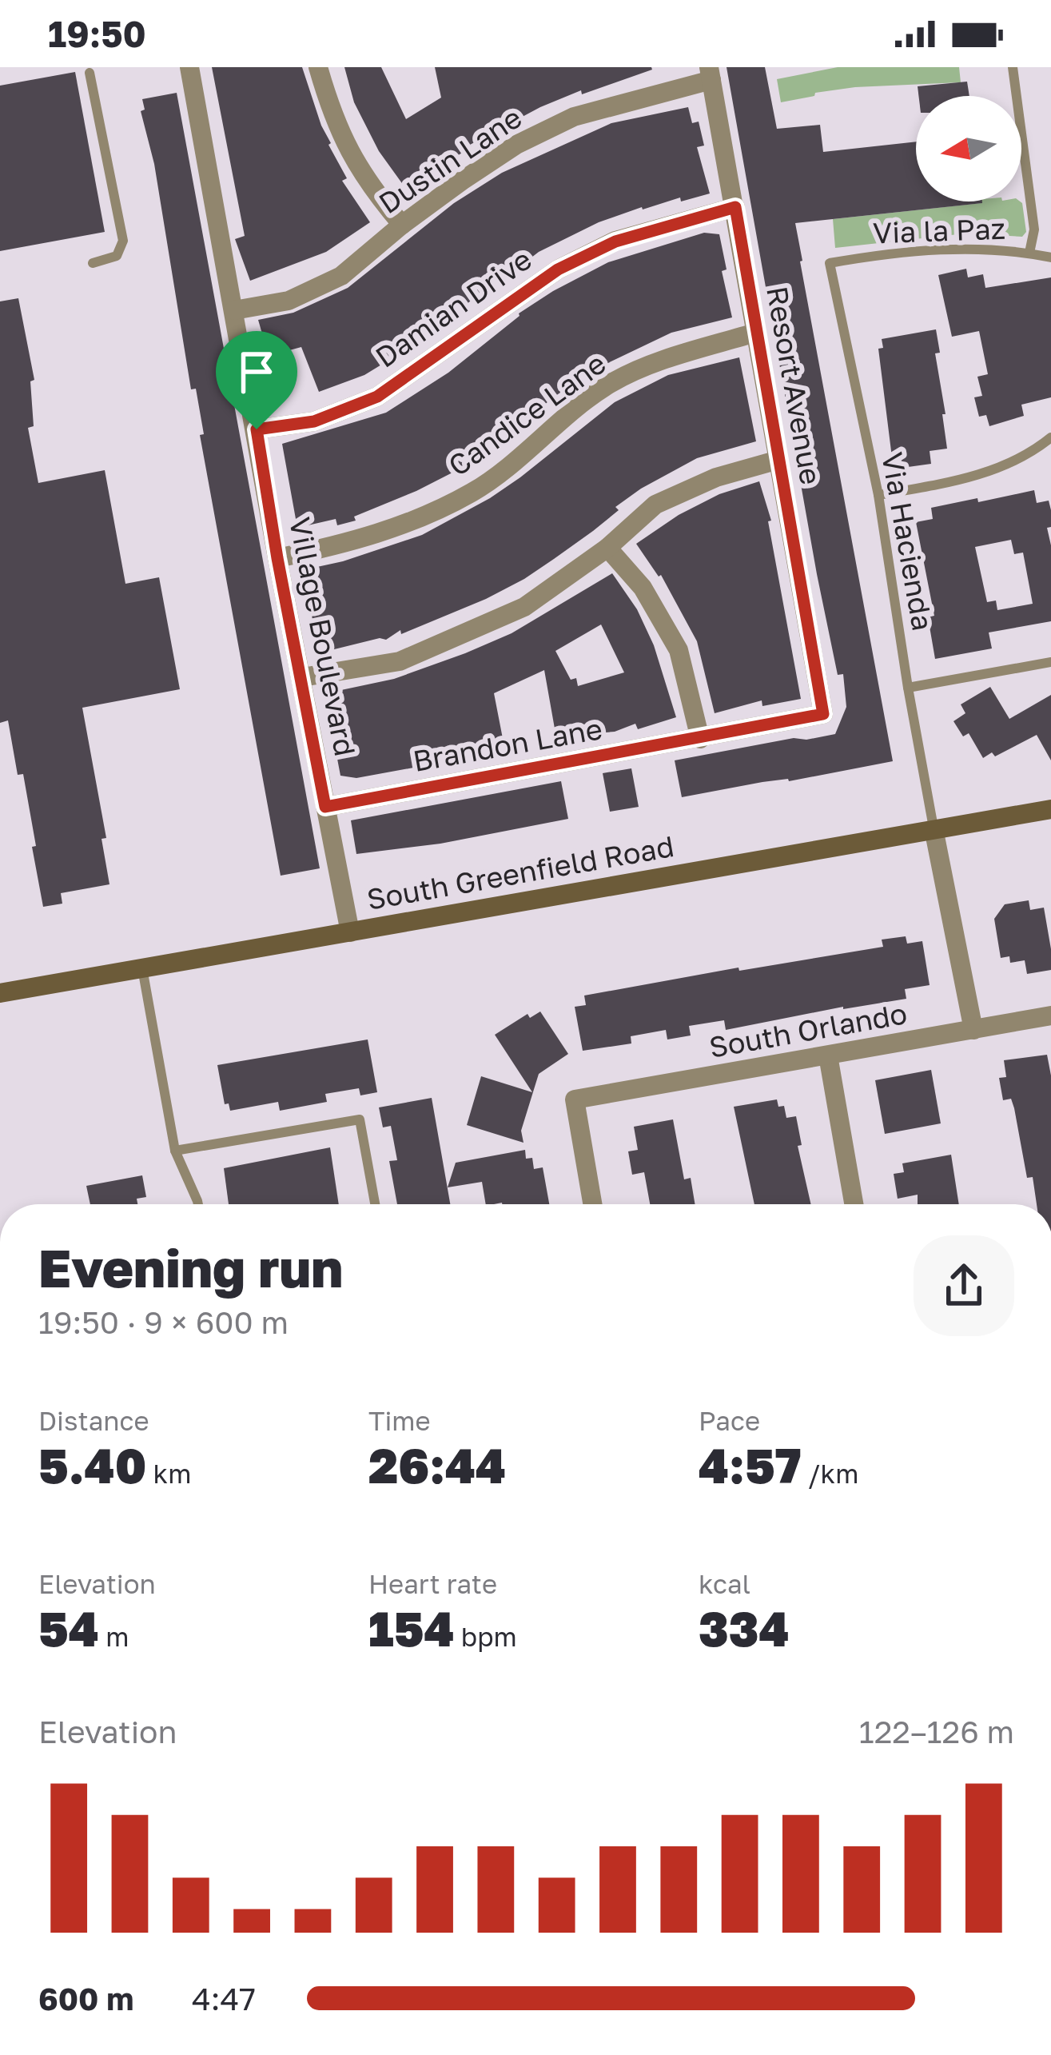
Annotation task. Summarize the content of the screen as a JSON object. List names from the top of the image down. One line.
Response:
{"streets":{"main road":["South Greenfield Road"],"street":["Dustin Lane","Damian Drive","Resort Avenue","Candice Lane","Village Boulevard","Brandon Lane","South Orlando"],"lane":["Via la Paz","Via Hacienda"]},"crossings":[["Dustin Lane","Resort Avenue"],["Dustin Lane","Village Boulevard"],["Via la Paz","Via Hacienda"],["Damian Drive","Resort Avenue"],["Damian Drive","Village Boulevard"],["Resort Avenue","Candice Lane"],["Resort Avenue","Brandon Lane"],["Candice Lane","Village Boulevard"],["Via Hacienda","South Greenfield Road"],["Village Boulevard","Brandon Lane"],["Village Boulevard","South Greenfield Road"]],"north":"left","page":{"status":"19:50","heading":["Evening run","19:50 · 9 × 600 m"],"stats":[["Distance","5.40 km"],["Time","26:44"],["Pace","4:57 /km"],["Elevation","54 m"],["Heart rate","154 bpm"],["kcal","334"]],"chart":["Elevation","122–126 m"],"list":[{"name":"600 m","note":"4:47"}]}}
